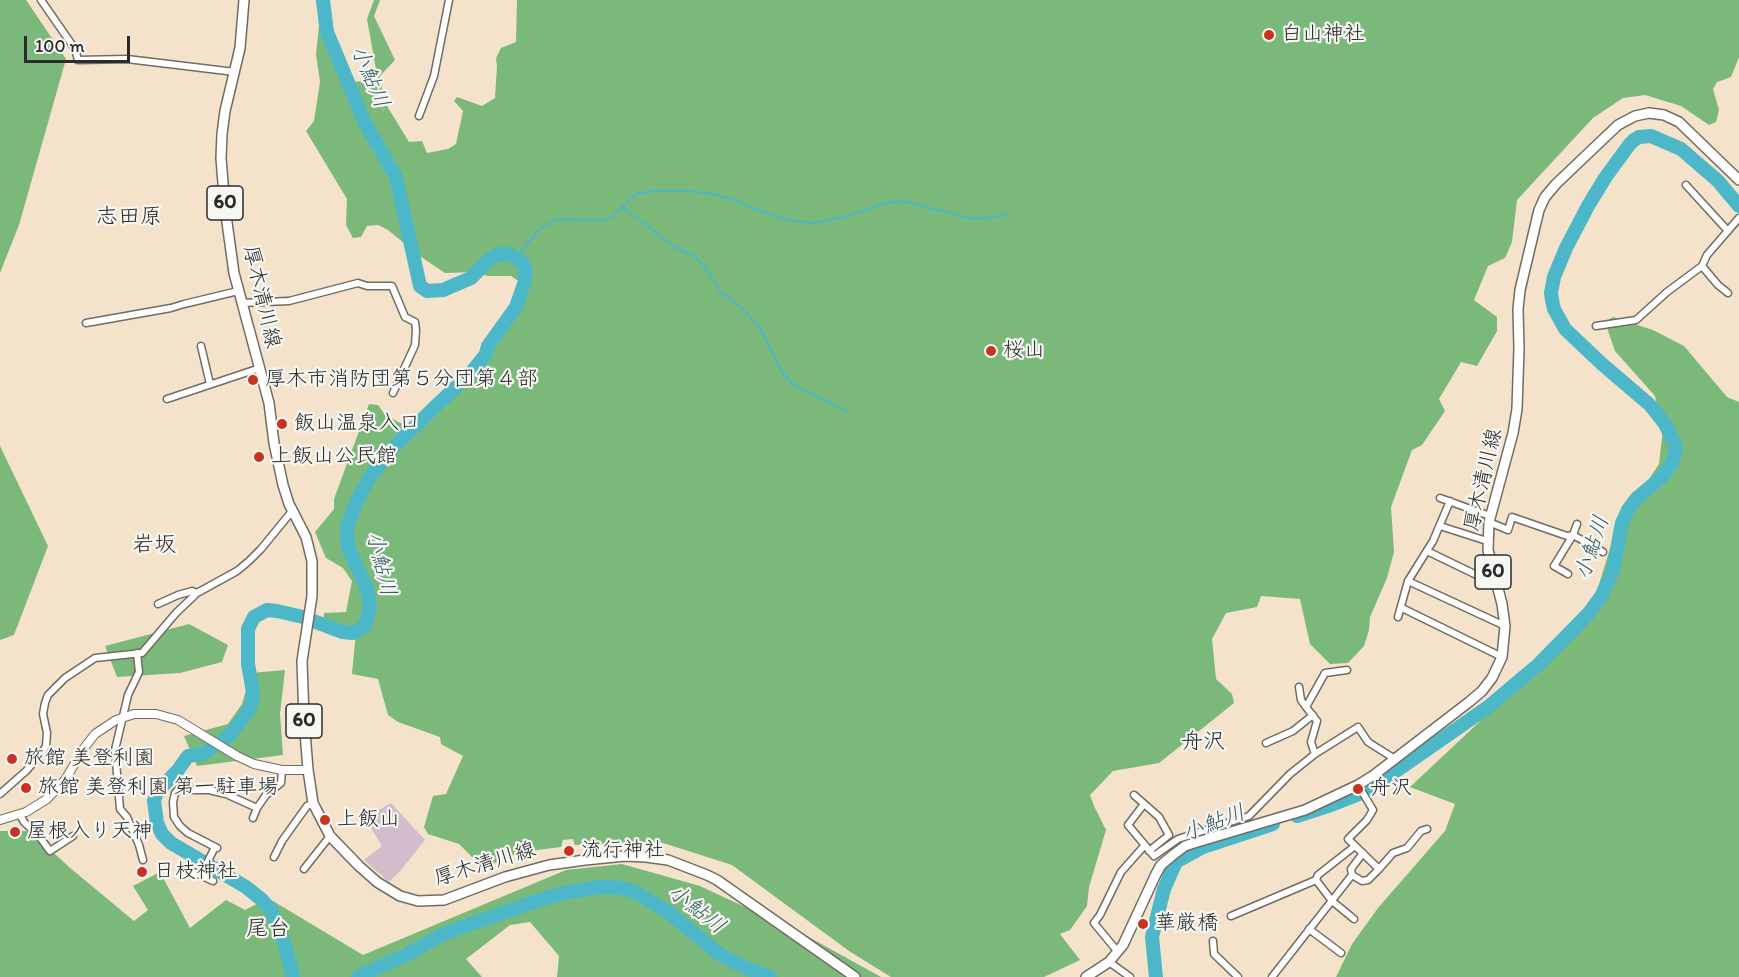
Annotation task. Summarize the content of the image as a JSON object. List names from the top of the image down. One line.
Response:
{"streets":{"main road":["60","厚木清川線"]},"crossings":[["60","厚木清川線"]],"districts":["志田原","岩坂","舟沢","尾台"],"water":["小鮎川"],"places":["白山神社","桜山","厚木市消防団第５分団第４部","飯山温泉入口","上飯山公民館","旅館 美登利園","旅館 美登利園 第一駐車場","舟沢","上飯山","屋根入り天神","流行神社","日枝神社","華厳橋"],"scale_bar":"100 m"}
